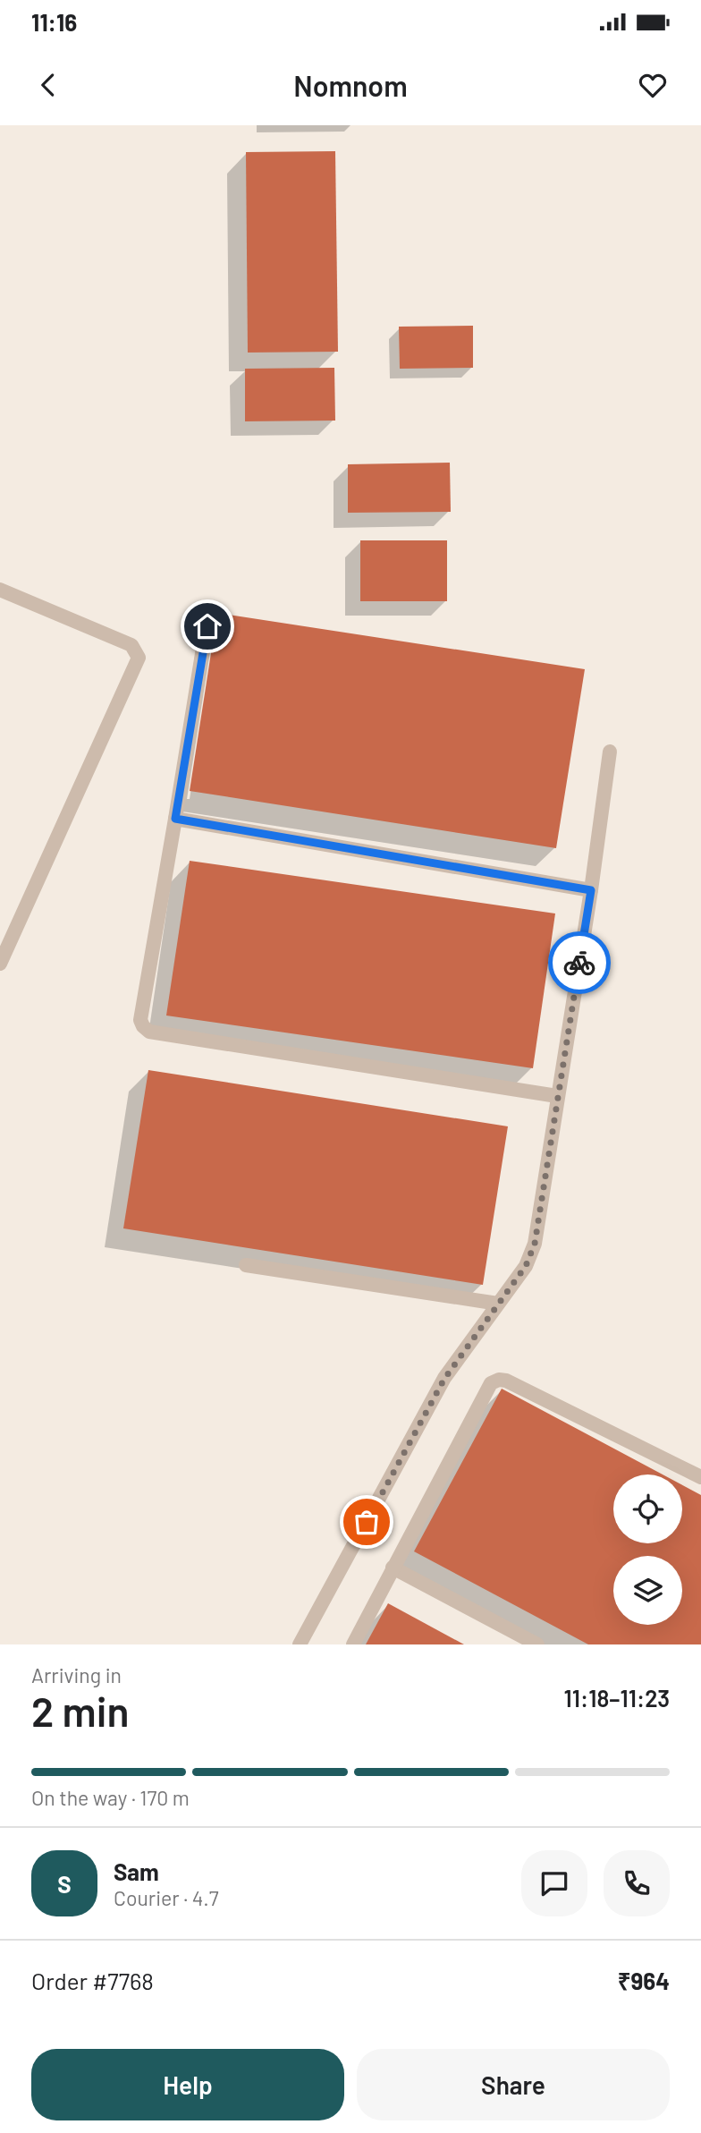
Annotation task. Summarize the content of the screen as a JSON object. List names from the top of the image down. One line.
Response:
{"page":{"status":"11:16","header":"Nomnom","heading":["2 min","Arriving in","11:18–11:23"],"panel":["Sam","Courier · 4.7","Order #7768","₹964"],"bar":"On the way · 170 m","round":"S","buttons":["Help","Share"]}}
